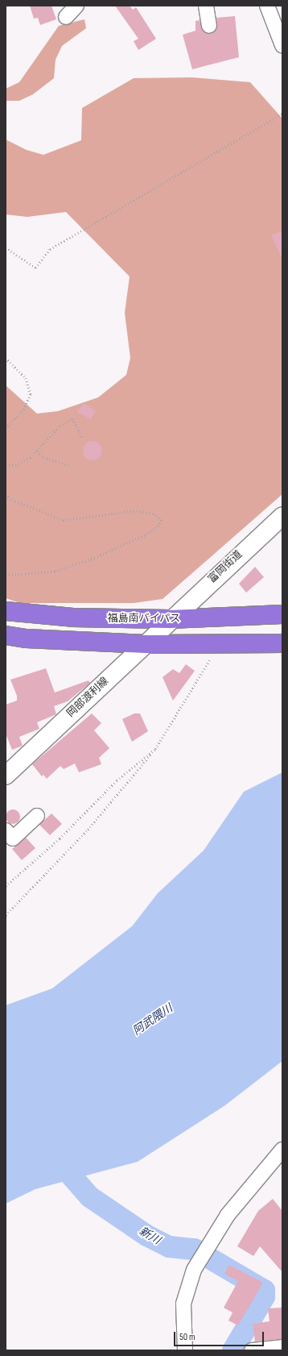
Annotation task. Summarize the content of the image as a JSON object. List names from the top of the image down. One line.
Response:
{"streets":{"highway":["福島南バイパス"],"main road":["富岡街道","岡部渡利線"]},"crossings":[["富岡街道","福島南バイパス"],["富岡街道","岡部渡利線"],["福島南バイパス","岡部渡利線"]],"water":["阿武隈川","新川"],"scale_bar":"50 m"}
